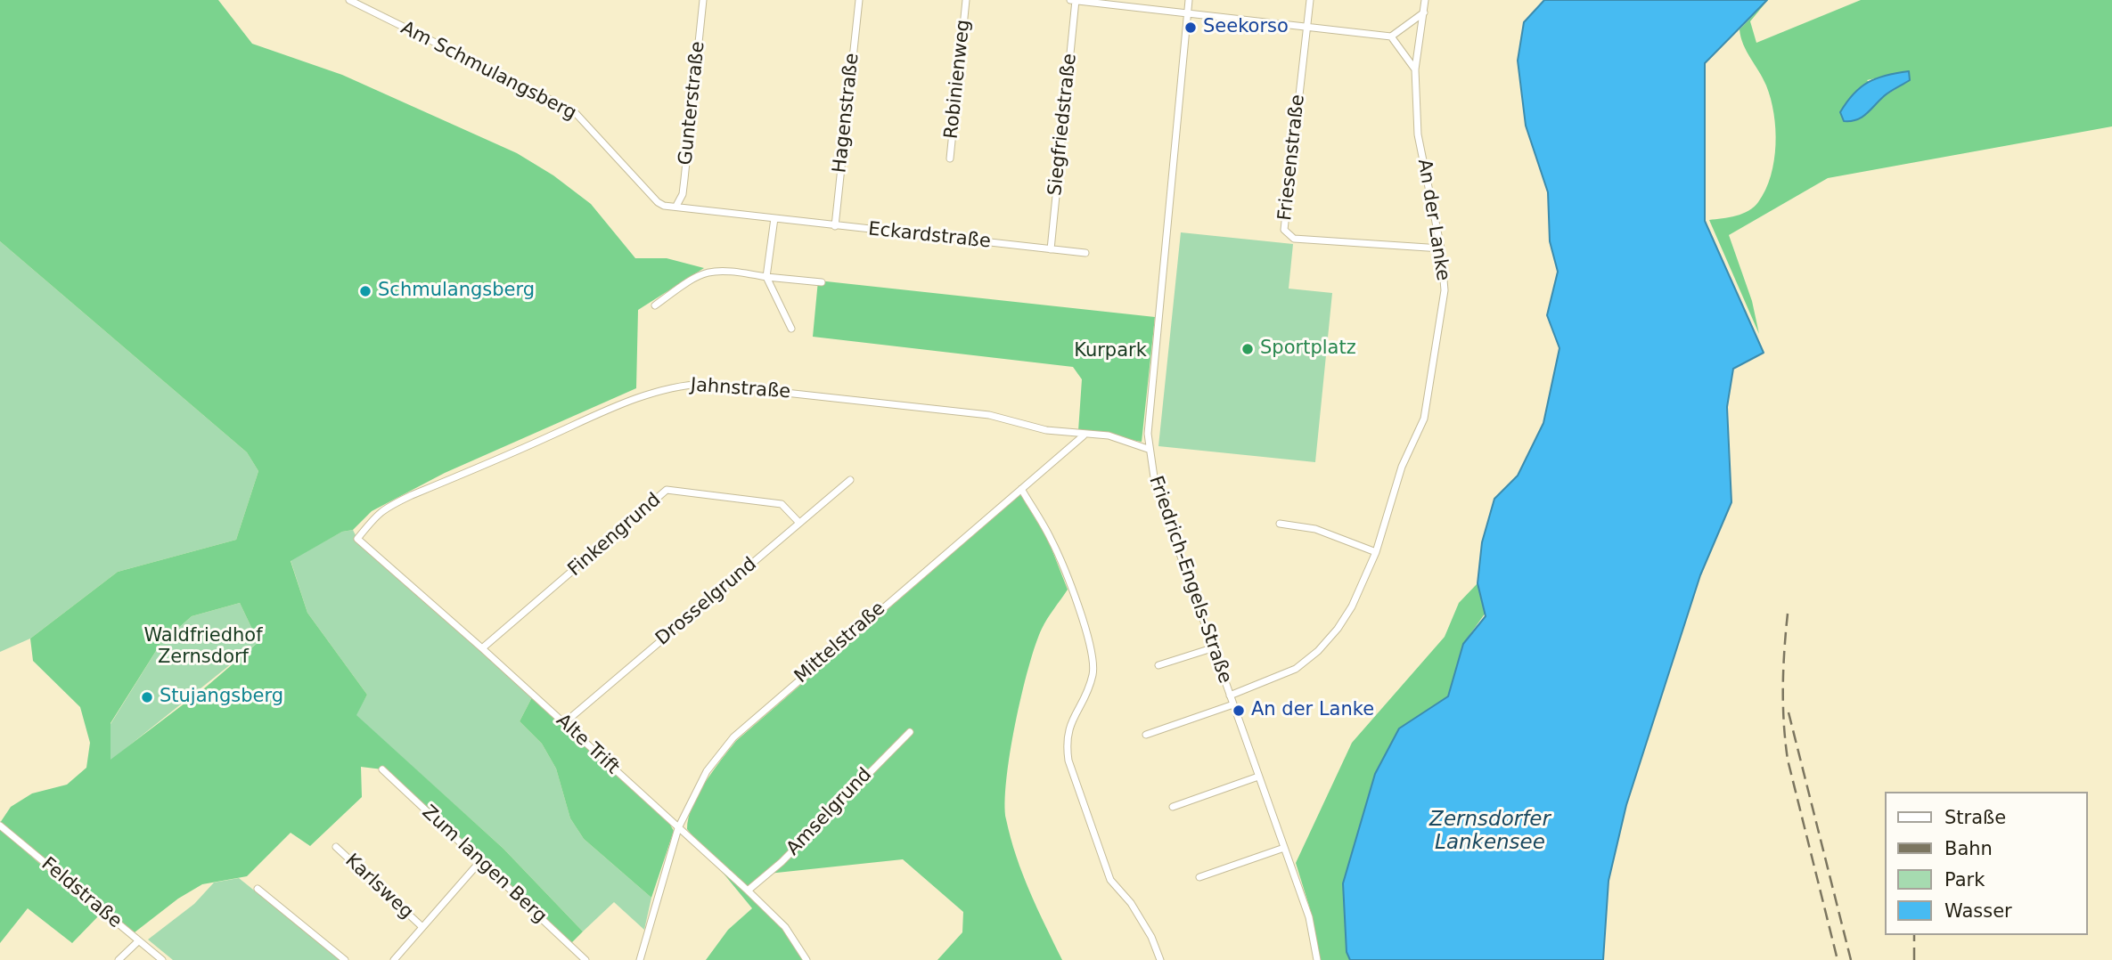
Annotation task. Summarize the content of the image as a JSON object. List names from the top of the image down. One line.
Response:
{"streets":{"street":["Am Schmulangsberg","Robinienweg","Gunterstraße","Hagenstraße","Siegfriedstraße","Friesenstraße","An der Lanke","Eckardstraße","Jahnstraße","Finkengrund","Friedrich-Engels-Straße","Drosselgrund","Mittelstraße","Alte Trift","Amselgrund","Zum langen Berg","Karlsweg","Feldstraße"]},"crossings":[["Am Schmulangsberg","Gunterstraße"],["Am Schmulangsberg","Eckardstraße"],["Hagenstraße","Eckardstraße"],["Siegfriedstraße","Eckardstraße"],["Friesenstraße","An der Lanke"],["An der Lanke","Friedrich-Engels-Straße"],["Jahnstraße","Mittelstraße"],["Jahnstraße","Alte Trift"],["Finkengrund","Drosselgrund"],["Finkengrund","Alte Trift"],["Drosselgrund","Alte Trift"],["Mittelstraße","Alte Trift"],["Alte Trift","Amselgrund"]],"water":["Zernsdorfer Lankensee"],"parks":["Kurpark","Waldfriedhof Zernsdorf"],"places":["Seekorso","Schmulangsberg","Sportplatz","Stujangsberg","An der Lanke"],"legend":["Straße","Bahn","Park","Wasser"]}
